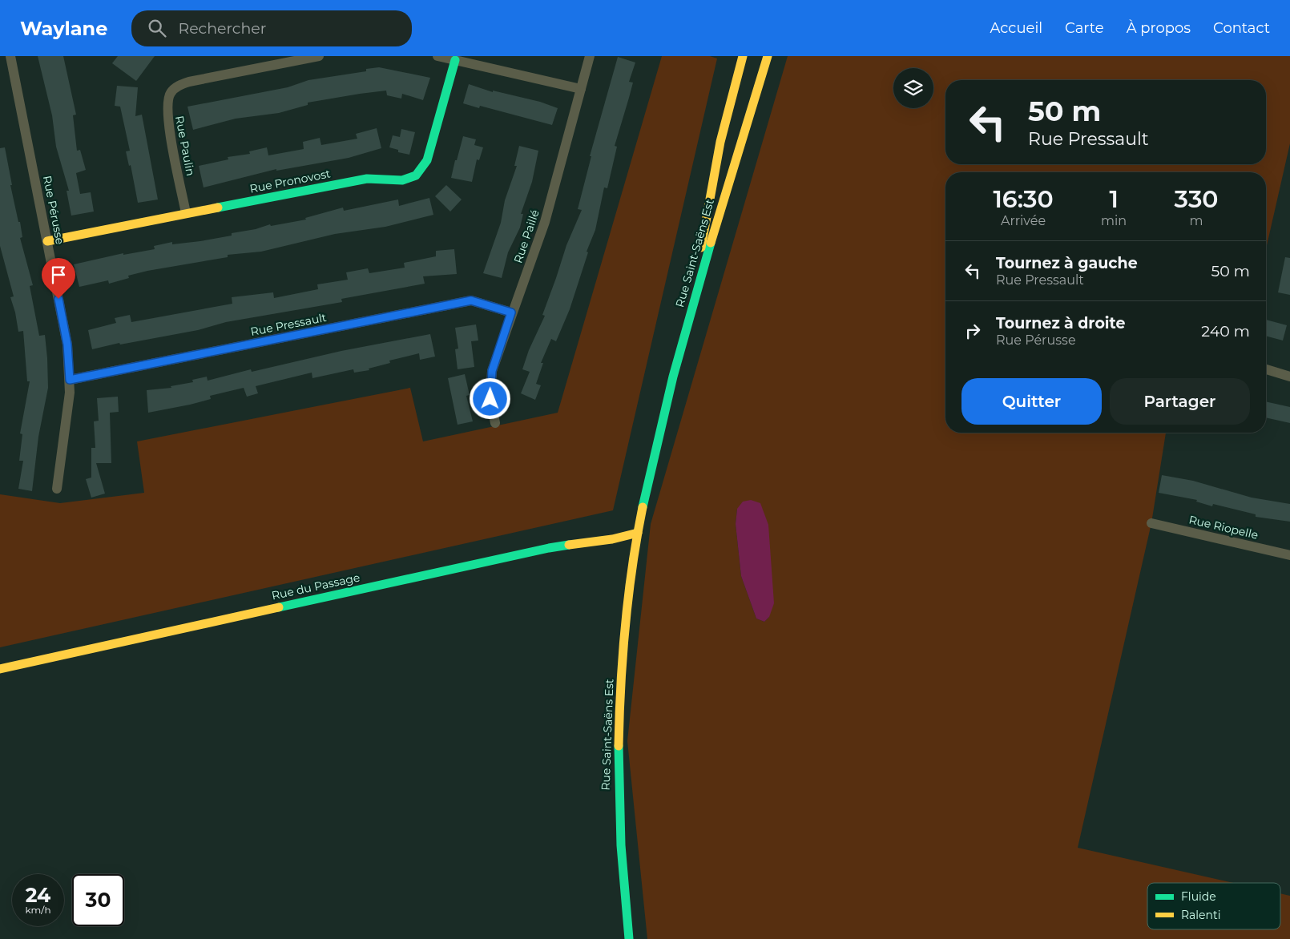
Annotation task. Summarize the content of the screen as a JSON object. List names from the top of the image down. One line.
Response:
{"streets":{"main road":["Rue Pronovost","Rue Saint-Saëns Est","Rue du Passage"],"street":["Rue Paulin","Rue Pérusse","Rue Paillé","Rue Pressault","Rue Riopelle"]},"crossings":[["Rue Paulin","Rue Pronovost"],["Rue Pronovost","Rue Pérusse"],["Rue Pérusse","Rue Pressault"],["Rue Paillé","Rue Pressault"],["Rue Saint-Saëns Est","Rue du Passage"]],"legend":["Fluide","Ralenti"],"page":{"header":"Waylane","search":"Rechercher","nav":["Accueil","Carte","À propos","Contact"],"turn":["50 m","Rue Pressault"],"eta":["16:30","Arrivée","1","min","330","m"],"list":[{"name":"Tournez à gauche","note":"Rue Pressault","value":"50 m"},{"name":"Tournez à droite","note":"Rue Pérusse","value":"240 m"}],"buttons":["Quitter","Partager"],"speed":"24 km/h","limit":"30"}}
